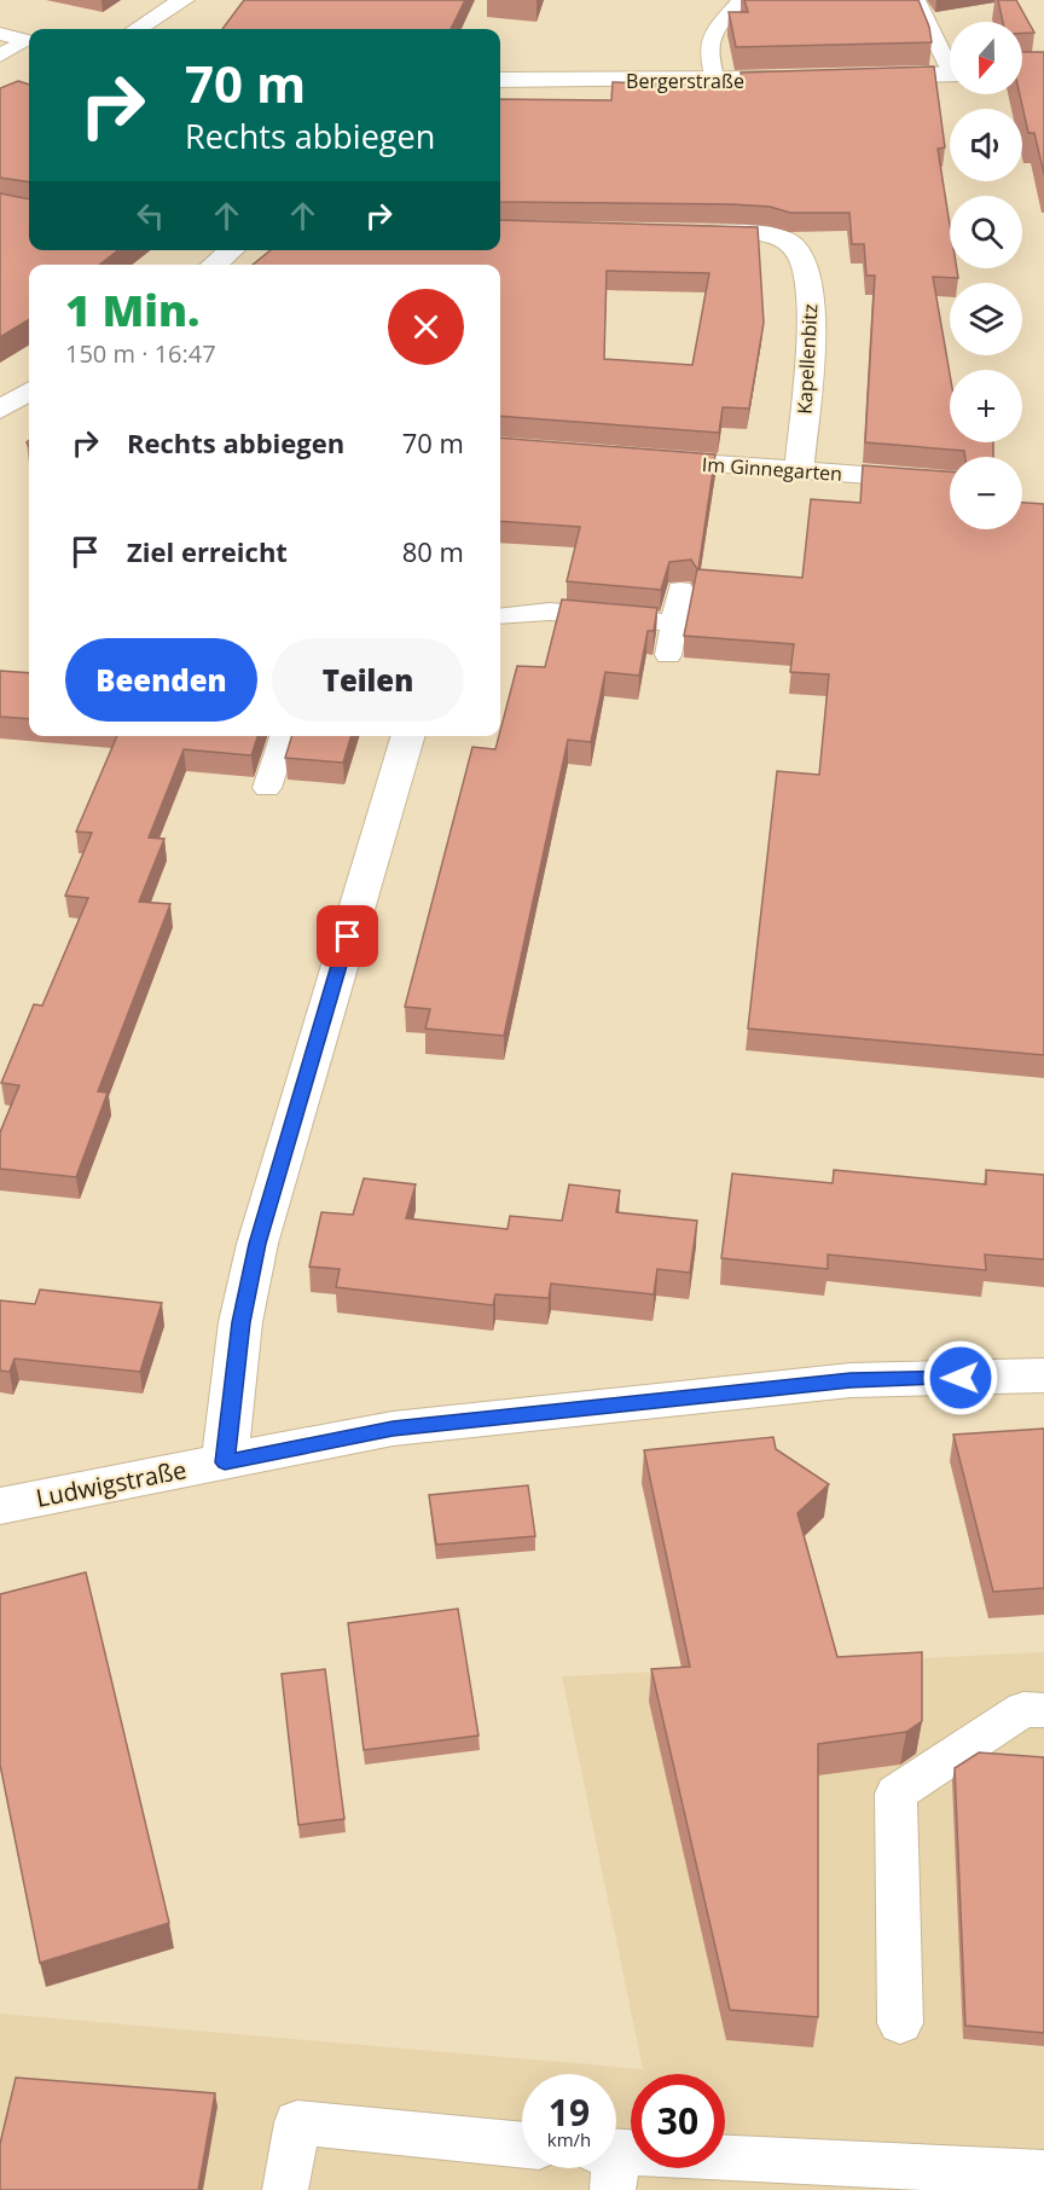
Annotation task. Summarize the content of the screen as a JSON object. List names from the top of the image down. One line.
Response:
{"streets":{"street":["Bergerstraße","Kapellenbitz","Im Ginnegarten","Ludwigstraße"]},"crossings":[["Kapellenbitz","Im Ginnegarten"]],"north":"bottom","page":{"map_buttons":["+","−"],"turn":["70 m","Rechts abbiegen"],"heading":["1 Min.","150 m · 16:47"],"list":[{"name":"Rechts abbiegen","value":"70 m"},{"name":"Ziel erreicht","value":"80 m"}],"buttons":["Beenden","Teilen"],"speed":"19 km/h","limit":"30"}}
